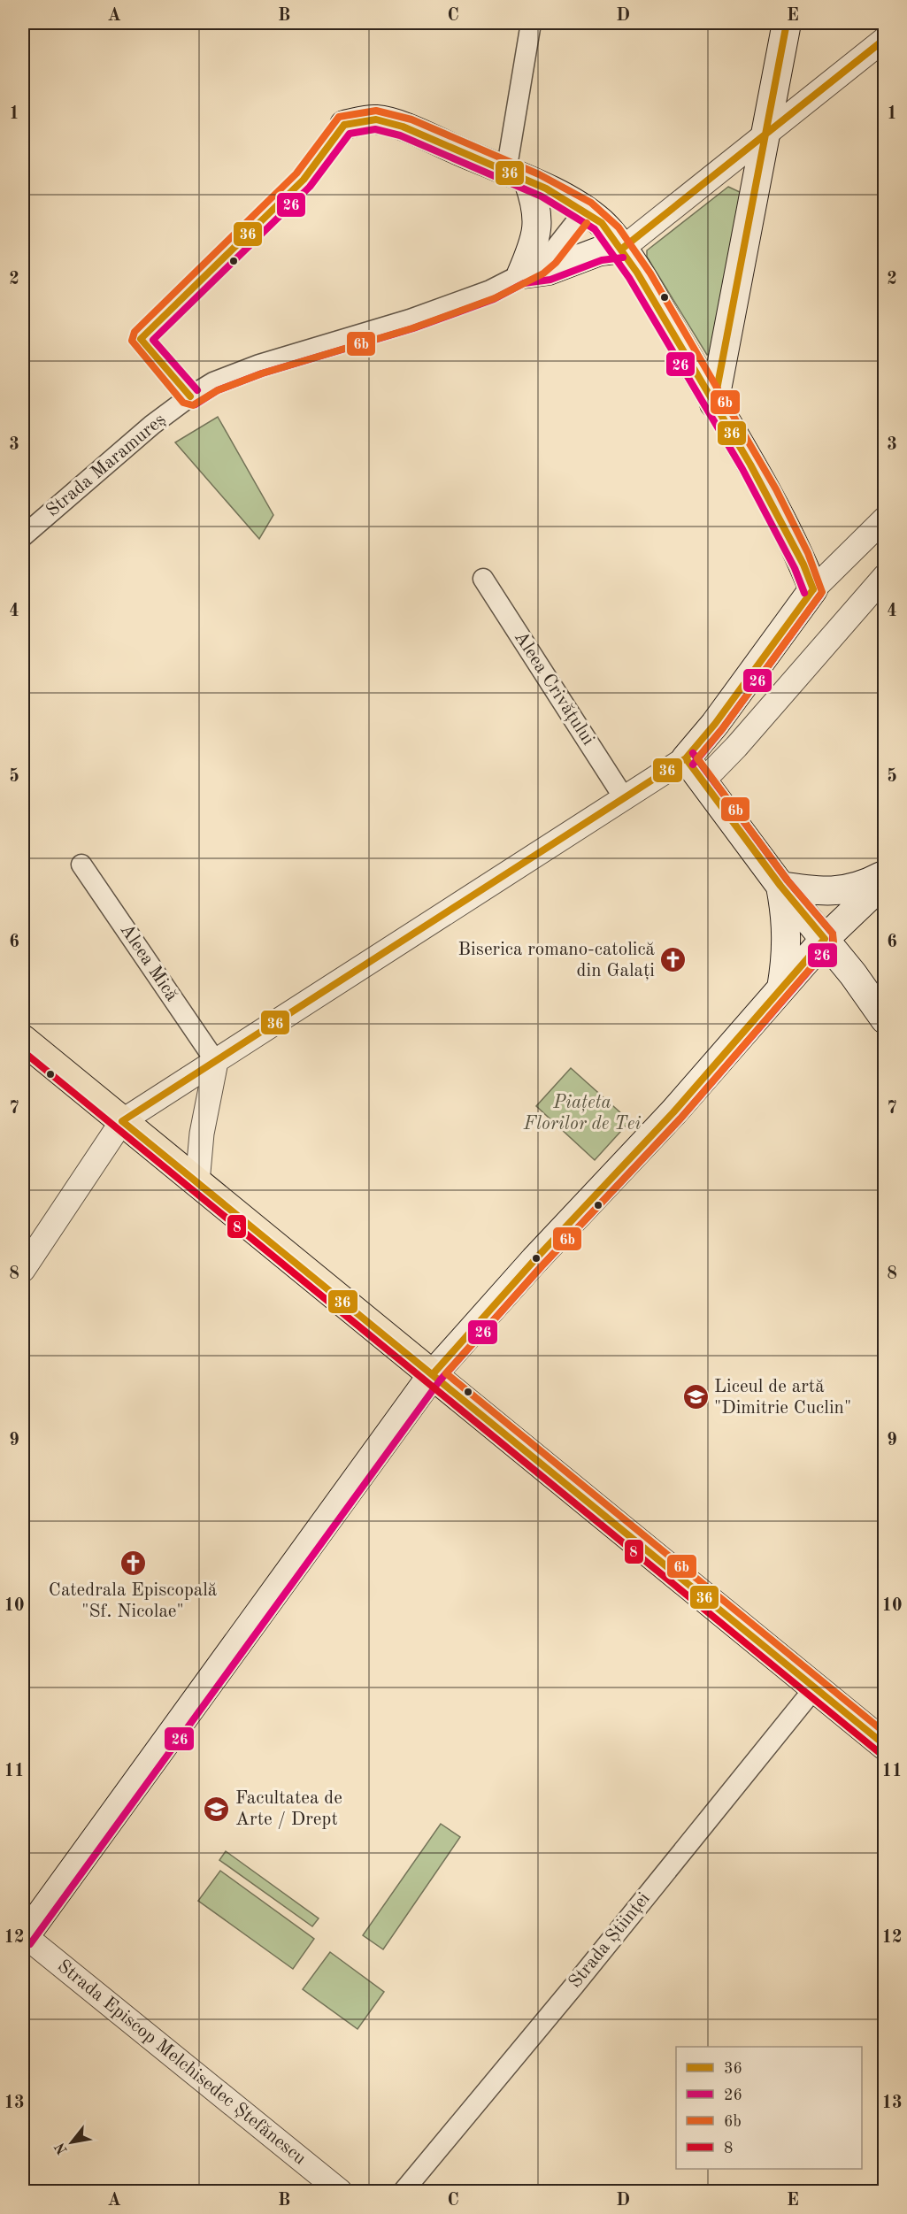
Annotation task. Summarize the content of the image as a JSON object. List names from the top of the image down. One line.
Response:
{"streets":{"street":["Strada Maramureș","Aleea Crivățului","Aleea Mică","Strada Științei","Strada Episcop Melchisedec Ștefănescu"]},"parks":["Piațeta Florilor de Tei"],"places":{"church":["Biserica romano-catolică din Galați","Catedrala Episcopală \"Sf. Nicolae\""],"school or university":["Liceul de artă \"Dimitrie Cuclin\"","Facultatea de Arte / Drept"]},"lines":["transit line 36","transit line 6b","transit line 26","transit line 8"],"legend":["36","26","6b","8"],"north":"bottom left","grid":{"columns":["A","B","C","D","E"],"rows":["1","2","3","4","5","6","7","8","9","10","11","12","13"]}}
